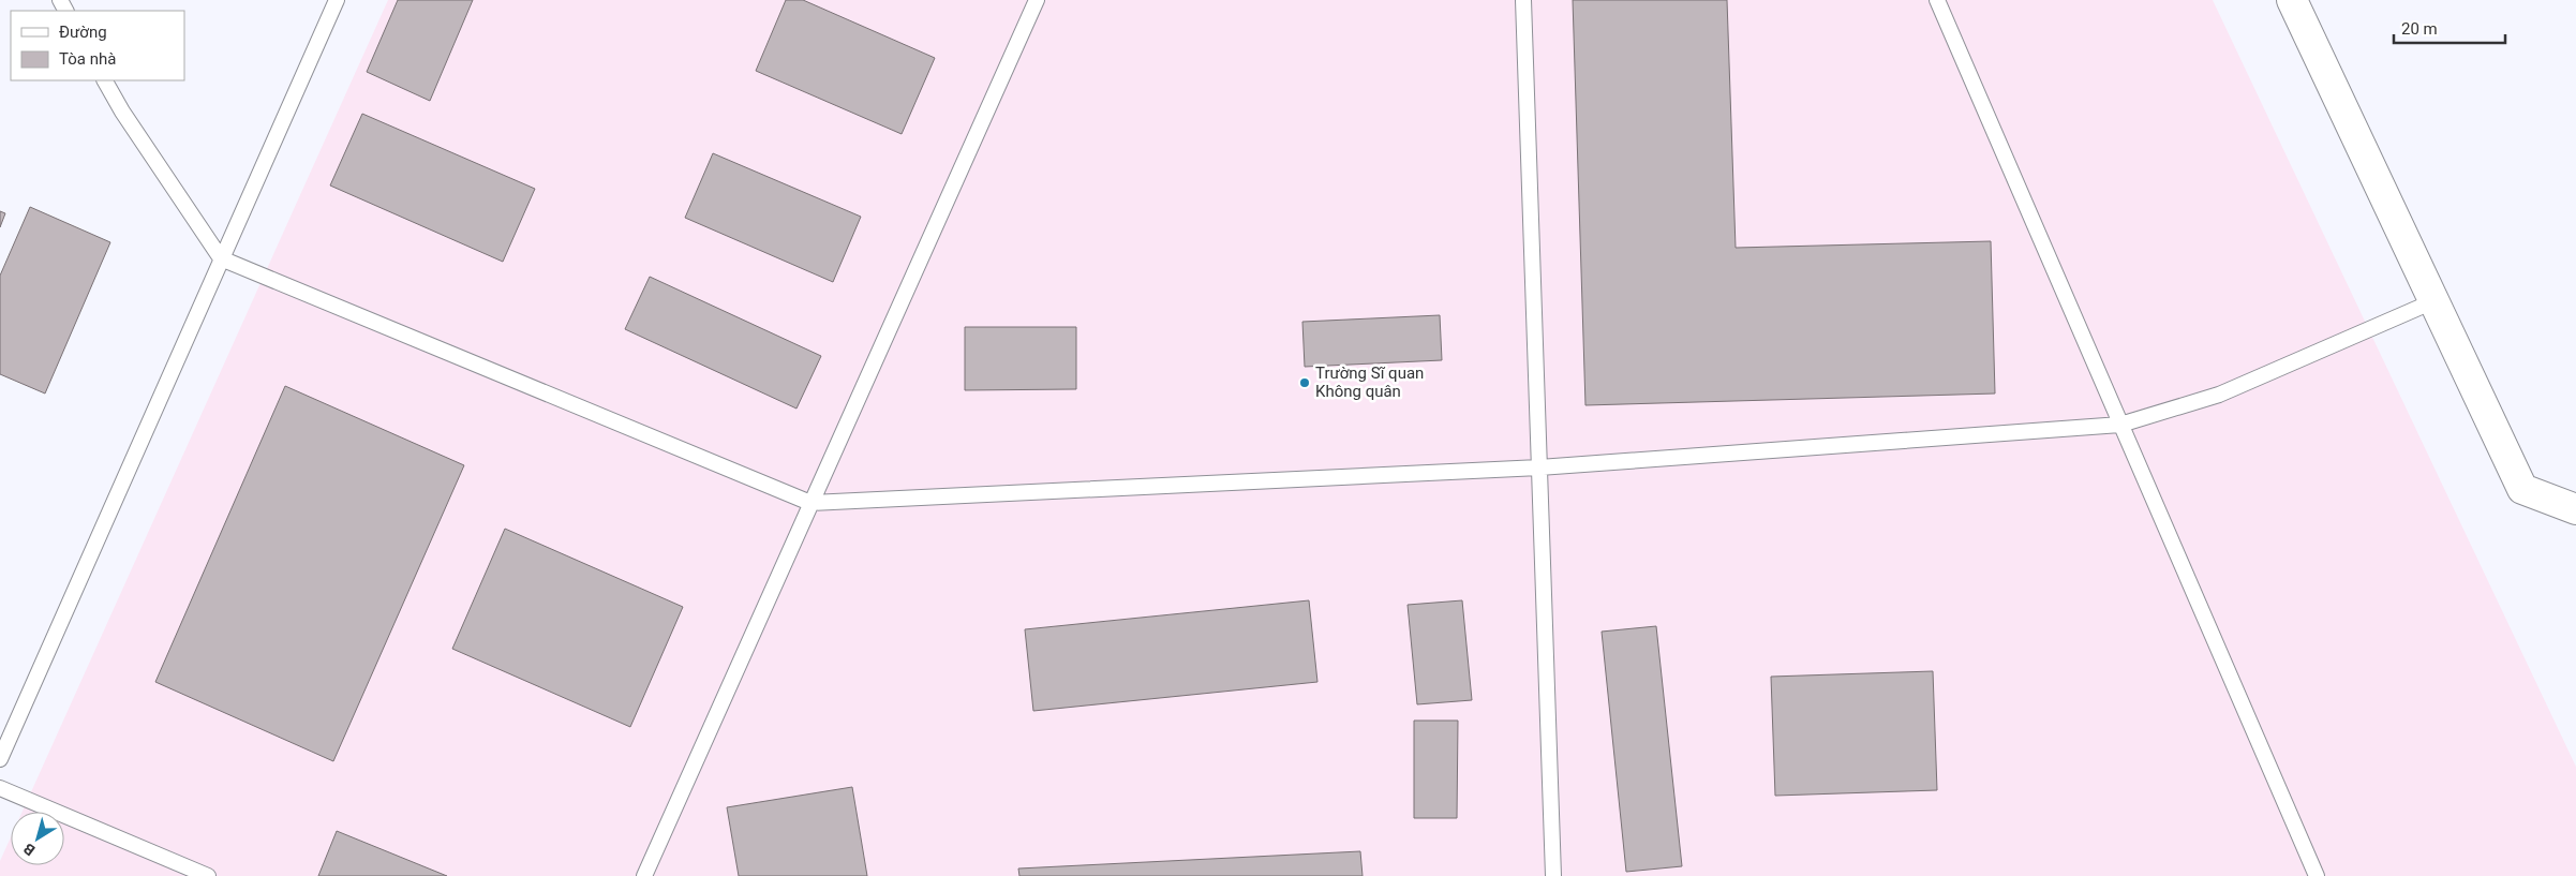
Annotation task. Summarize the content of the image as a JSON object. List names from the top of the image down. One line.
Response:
{"places":["Trường Sĩ quan Không quân"],"legend":["Đường","Tòa nhà"],"scale_bar":"20 m","north":"bottom left"}
